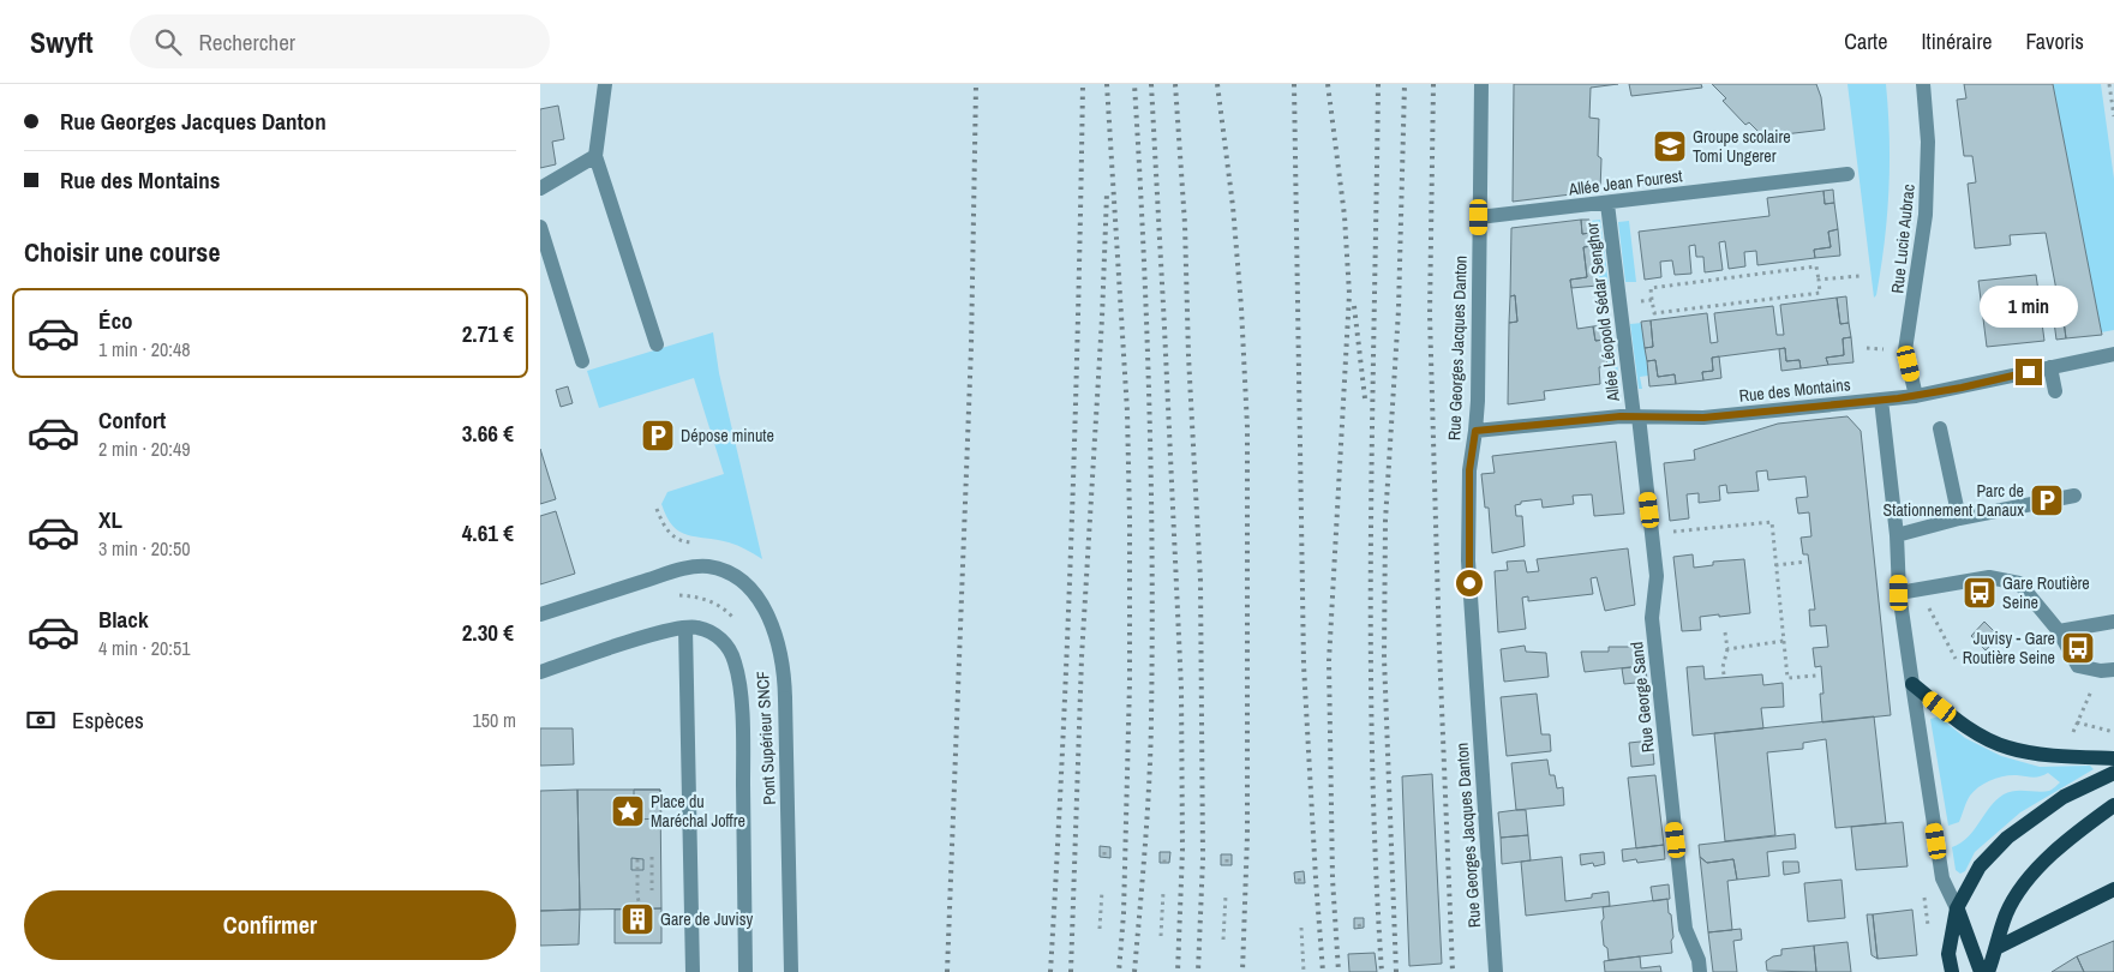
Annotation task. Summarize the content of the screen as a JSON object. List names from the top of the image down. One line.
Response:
{"streets":{"street":["Allée Jean Fourest","Rue Lucie Aubrac","Allée Léopold Sédar Senghor","Rue Georges Jacques Danton","Rue des Montains","Rue George Sand","Pont Supérieur SNCF"]},"crossings":[["Allée Jean Fourest","Allée Léopold Sédar Senghor"],["Allée Jean Fourest","Rue Georges Jacques Danton"],["Rue Lucie Aubrac","Rue des Montains"],["Allée Léopold Sédar Senghor","Rue des Montains"],["Allée Léopold Sédar Senghor","Rue George Sand"],["Rue Georges Jacques Danton","Rue des Montains"],["Rue des Montains","Rue George Sand"]],"places":{"school or university":["Groupe scolaire Tomi Ungerer"],"parking":["Dépose minute","Parc de Stationnement Danaux"],"bus stop":["Gare Routière Seine","Juvisy - Gare Routière Seine"],"place":["Place du Maréchal Joffre"],"building":["Gare de Juvisy"]},"page":{"header":"Swyft","search":"Rechercher","nav":["Carte","Itinéraire","Favoris"],"banner":["Rue Georges Jacques Danton","Rue des Montains"],"heading":"Choisir une course","bubble":"1 min","list":[{"name":"Éco","note":"1 min · 20:48","value":"2.71 €"},{"name":"Confort","note":"2 min · 20:49","value":"3.66 €"},{"name":"XL","note":"3 min · 20:50","value":"4.61 €"},{"name":"Black","note":"4 min · 20:51","value":"2.30 €"}],"pay":["Espèces","150 m"],"buttons":"Confirmer"}}
